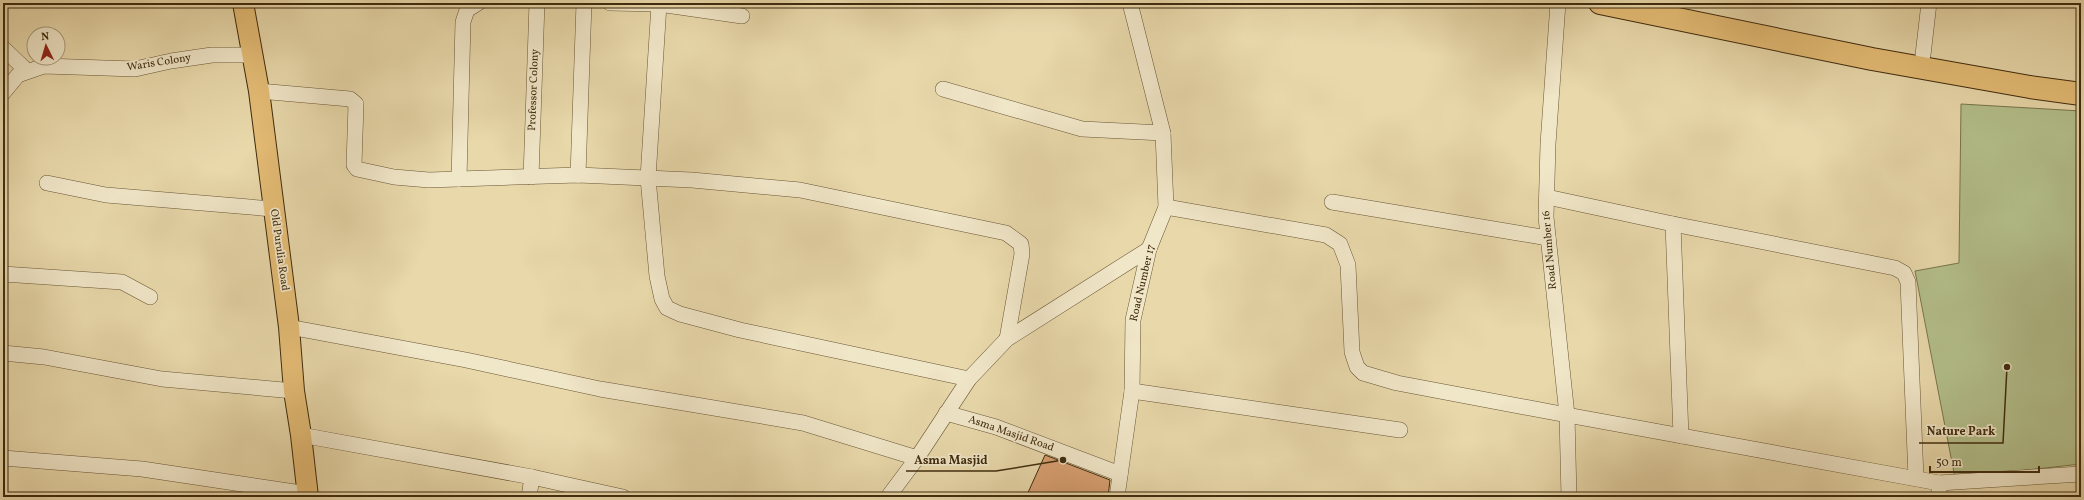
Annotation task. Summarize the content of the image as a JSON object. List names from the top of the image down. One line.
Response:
{"streets":{"main road":["Old Purulia Road"],"street":["Waris Colony","Professor Colony","Road Number 16","Road Number 17","Asma Masjid Road"]},"crossings":[["Waris Colony","Old Purulia Road"],["Road Number 17","Asma Masjid Road"]],"places":["Nature Park","Asma Masjid"],"scale_bar":"50 m","north":"top"}
